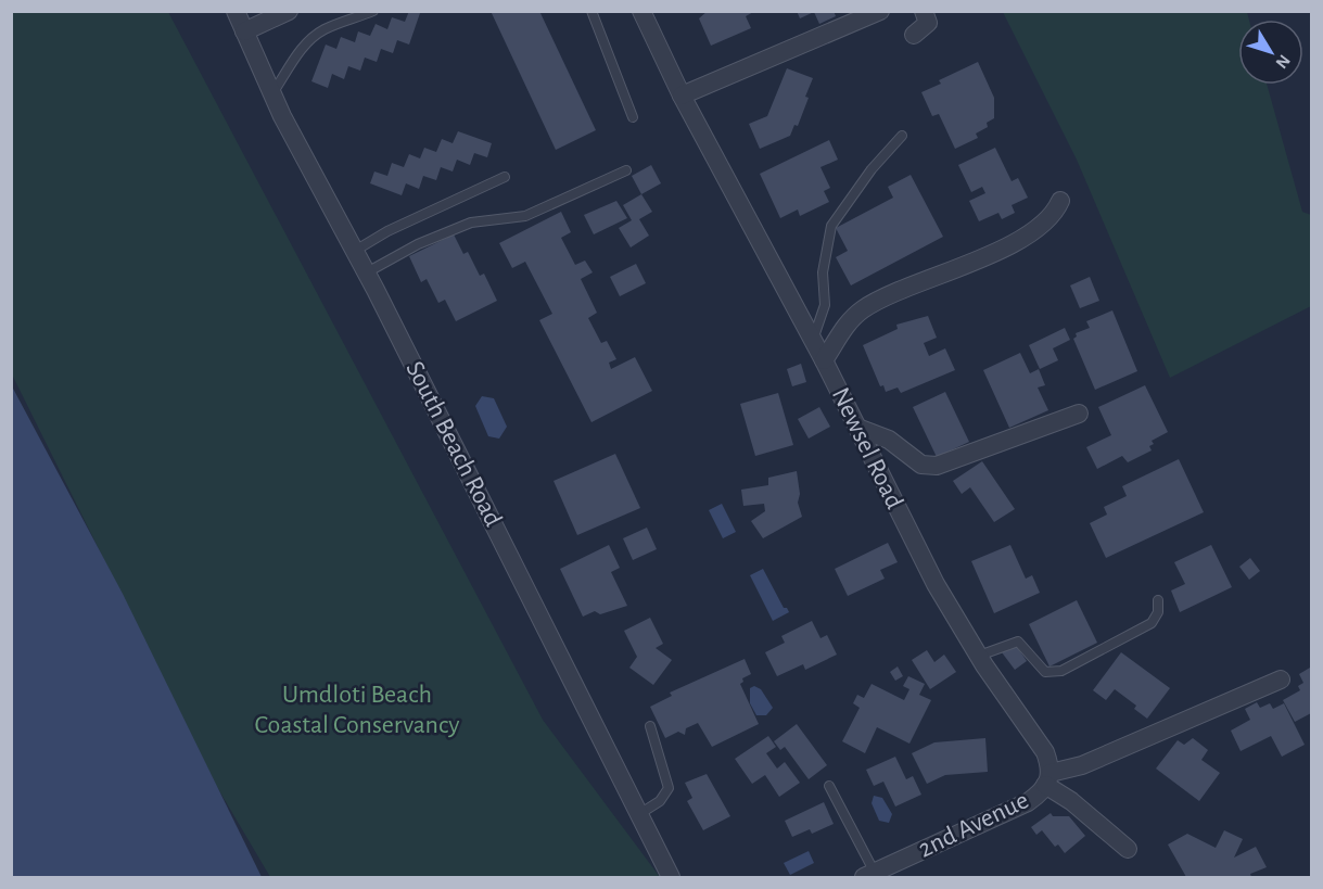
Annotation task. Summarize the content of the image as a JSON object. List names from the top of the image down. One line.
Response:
{"streets":{"street":["South Beach Road","Newsel Road","2nd Avenue"]},"crossings":[["Newsel Road","2nd Avenue"]],"parks":["Umdloti Beach Coastal Conservancy"],"north":"bottom right"}
